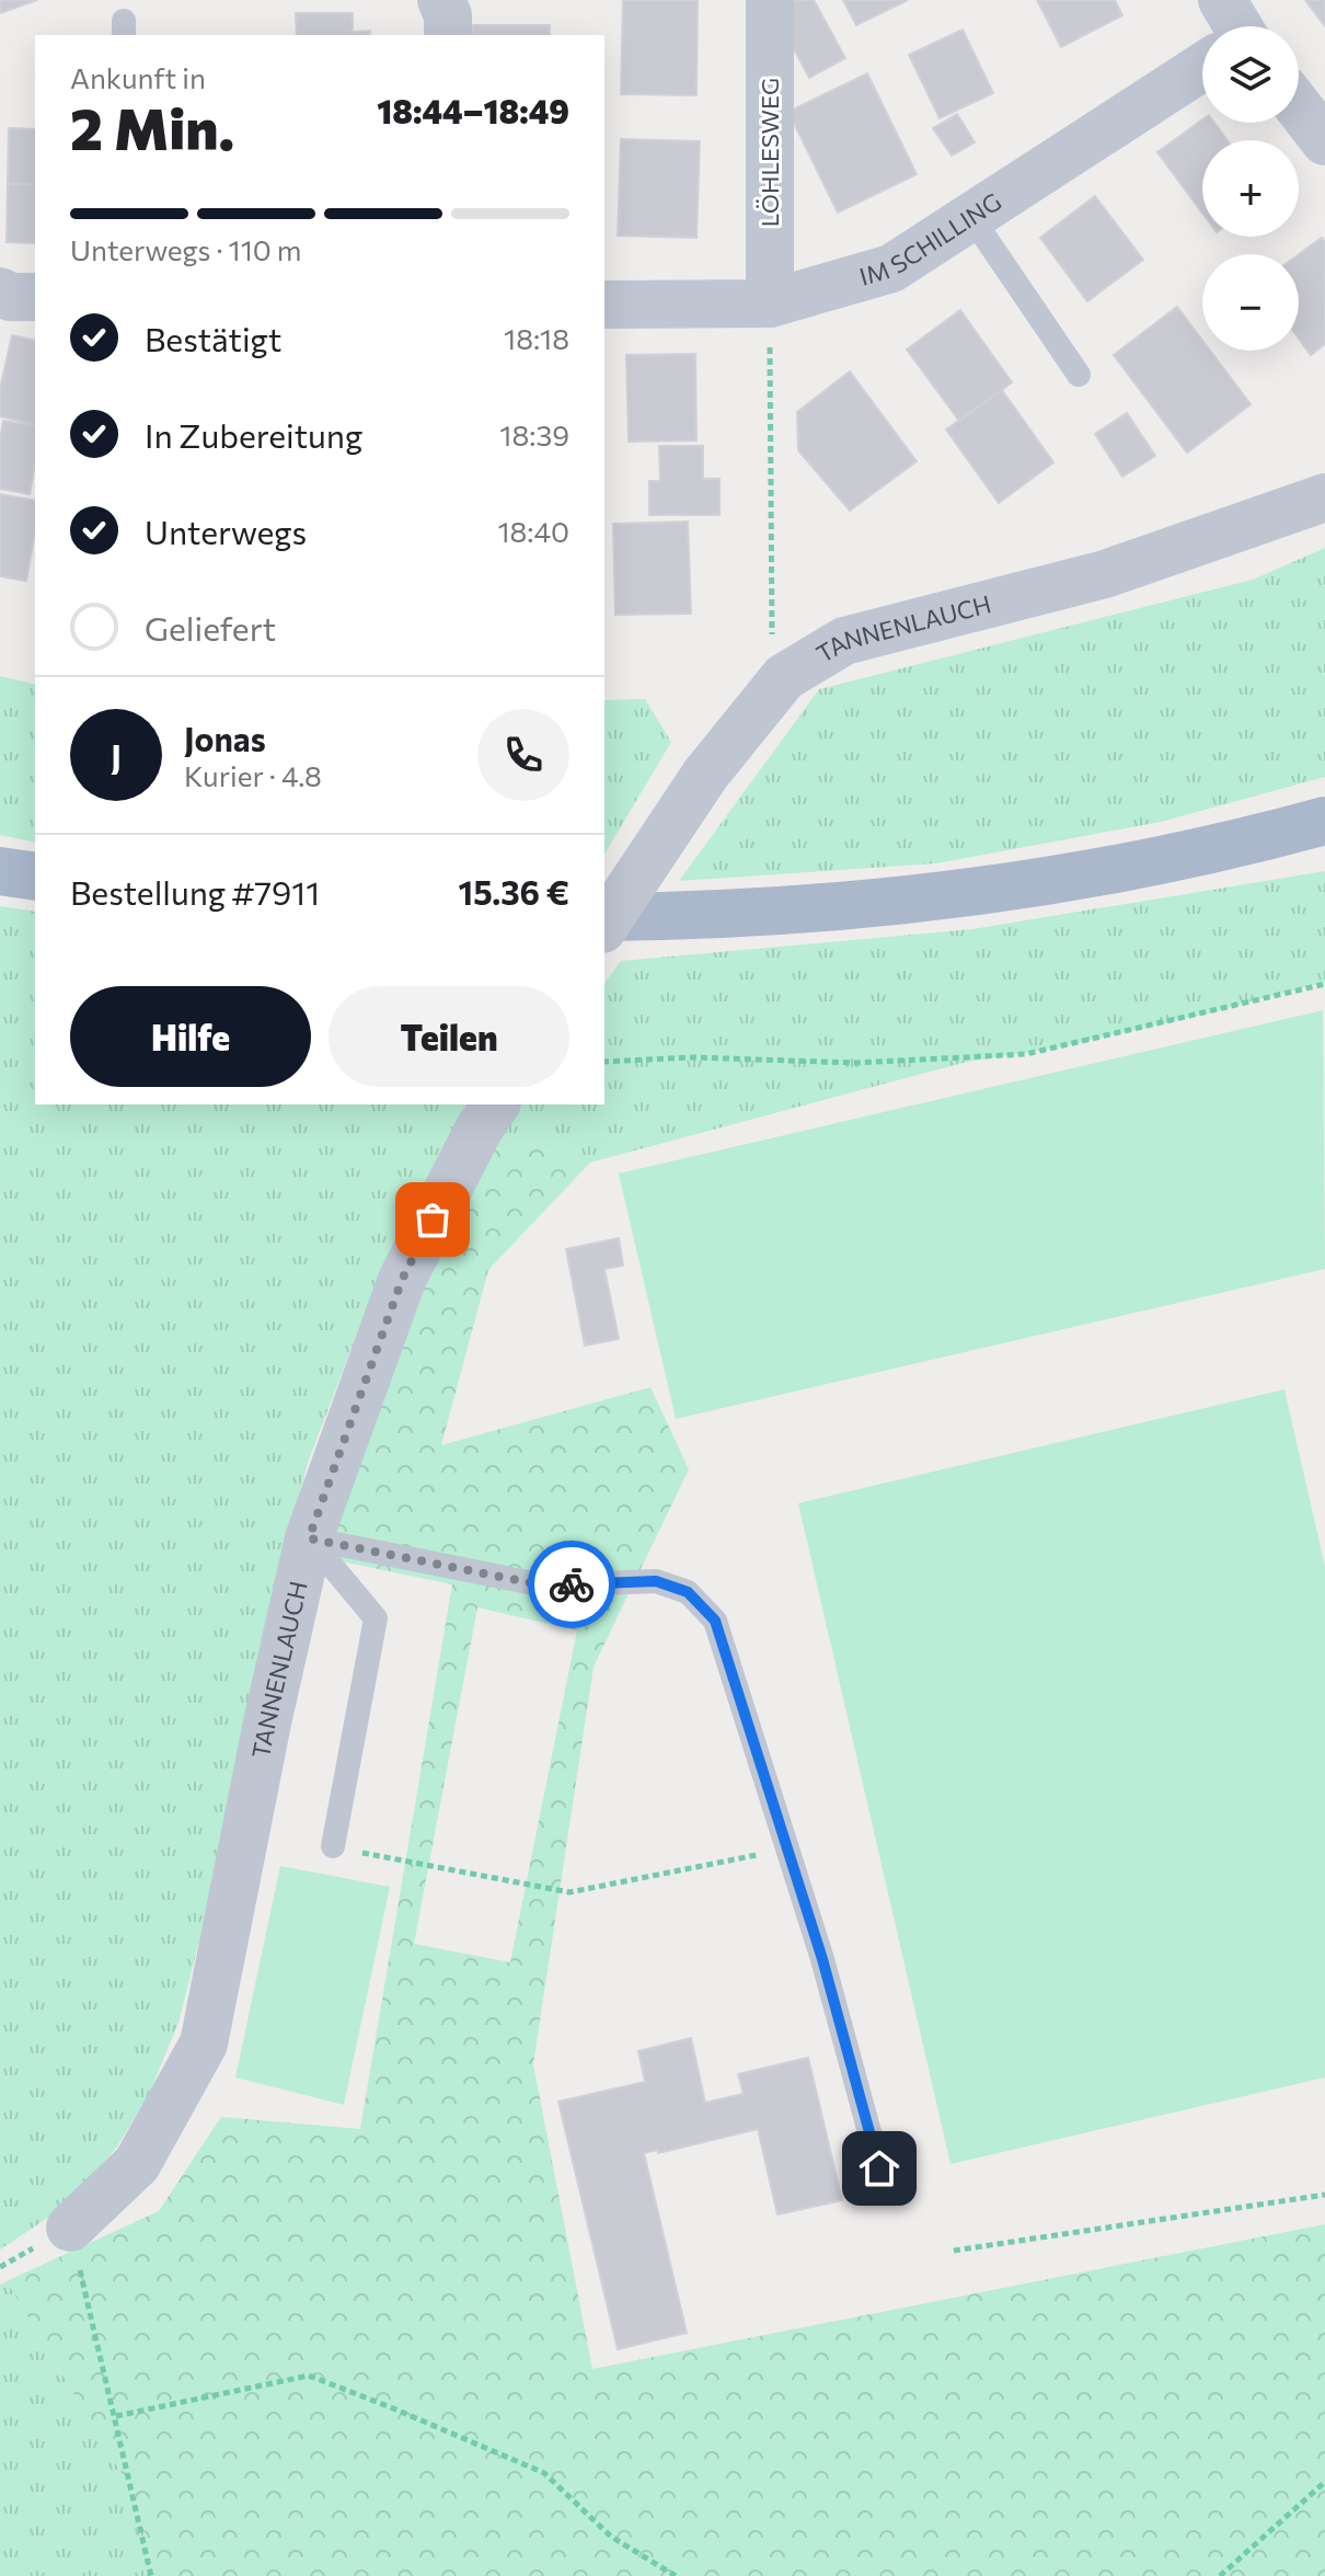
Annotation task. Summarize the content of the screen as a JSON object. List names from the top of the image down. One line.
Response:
{"streets":{"street":["LÖHLESWEG","IM SCHILLING","TANNENLAUCH"]},"crossings":[["LÖHLESWEG","IM SCHILLING"]],"page":{"map_buttons":["+","−"],"heading":["2 Min.","Ankunft in","18:44–18:49"],"panel":["Jonas","Kurier · 4.8","Bestellung #7911","15.36 €"],"bar":"Unterwegs · 110 m","list":[["Bestätigt","18:18"],["In Zubereitung","18:39"],["Unterwegs","18:40"],"Geliefert"],"round":"J","buttons":["Hilfe","Teilen"]}}
